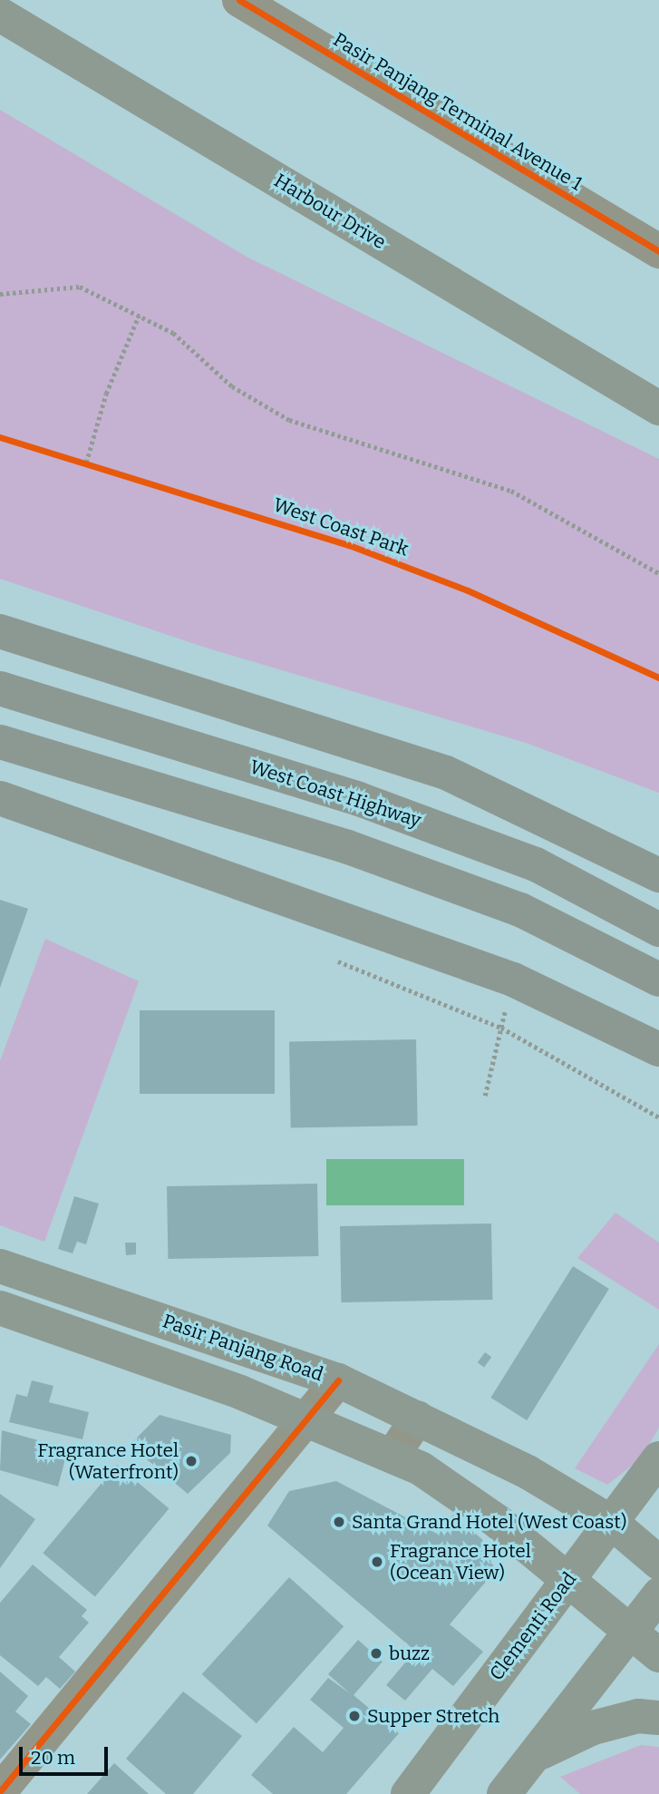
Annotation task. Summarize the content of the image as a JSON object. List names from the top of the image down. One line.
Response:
{"streets":{"highway":["West Coast Highway"],"main road":["Harbour Drive","Pasir Panjang Road","Clementi Road"],"street":["Pasir Panjang Terminal Avenue 1"],"cycle path":["West Coast Park"]},"crossings":[["Pasir Panjang Road","Clementi Road"]],"places":["Fragrance Hotel (Waterfront)","Santa Grand Hotel (West Coast)","Fragrance Hotel (Ocean View)","buzz","Supper Stretch"],"scale_bar":"20 m"}
